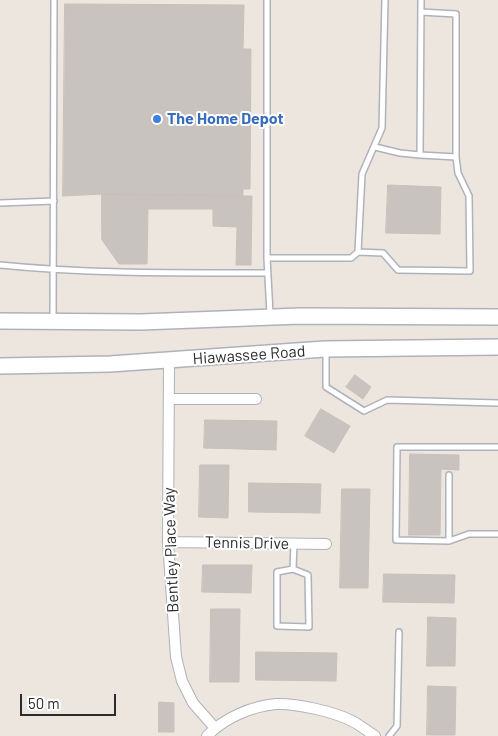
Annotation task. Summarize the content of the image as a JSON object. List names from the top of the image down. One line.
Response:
{"streets":{"main road":["Hiawassee Road"],"street":["Tennis Drive","Bentley Place Way"]},"crossings":[["Hiawassee Road","Bentley Place Way"],["Tennis Drive","Bentley Place Way"]],"places":["The Home Depot"],"scale_bar":"50 m"}
